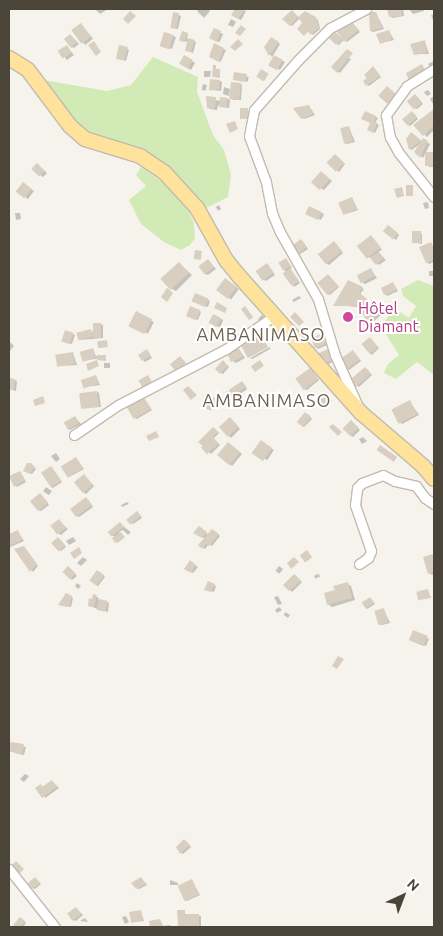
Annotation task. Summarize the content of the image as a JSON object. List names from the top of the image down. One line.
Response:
{"districts":["AMBANIMASO","AMBANIMASO"],"places":["Hôtel Diamant"],"north":"top right"}
